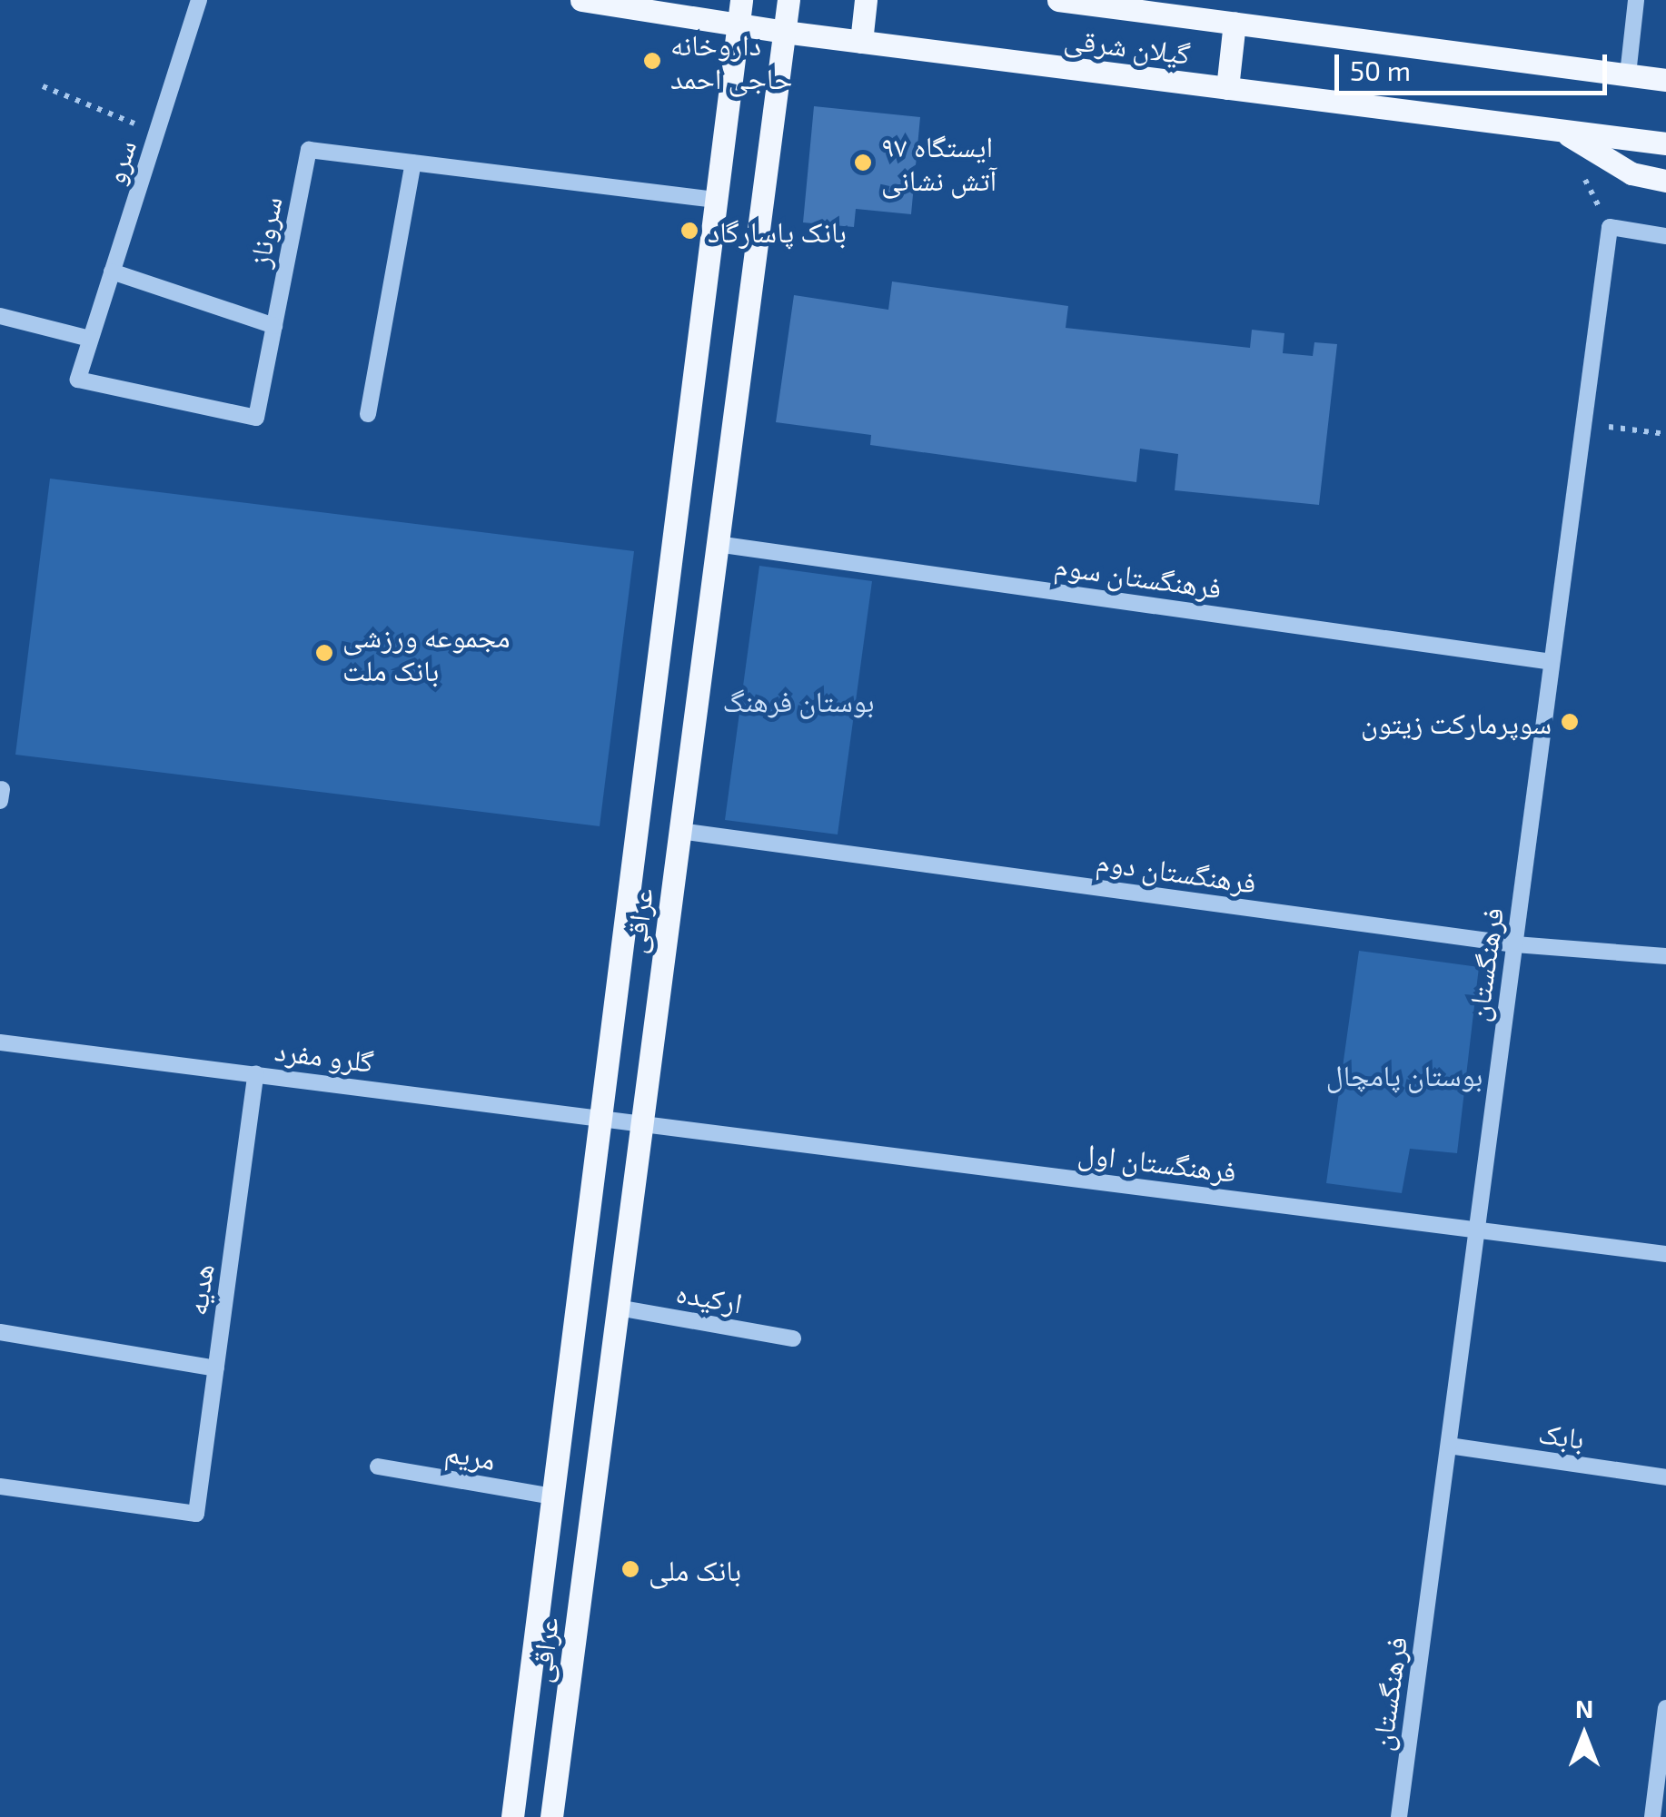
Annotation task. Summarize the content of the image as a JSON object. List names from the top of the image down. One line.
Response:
{"streets":{"main road":["گیلان شرقی","عراقی"],"street":["سرو","سروناز","فرهنگستان سوم","فرهنگستان دوم","فرهنگستان","گلرو مفرد","فرهنگستان اول","هدیه","ارکیده","بابک","مریم"]},"crossings":[["گیلان شرقی","عراقی"],["سرو","سروناز"],["سروناز","عراقی"],["فرهنگستان سوم","عراقی"],["فرهنگستان سوم","فرهنگستان"],["فرهنگستان دوم","عراقی"],["فرهنگستان دوم","فرهنگستان"],["عراقی","گلرو مفرد"],["عراقی","فرهنگستان اول"],["عراقی","ارکیده"],["عراقی","مریم"],["فرهنگستان","فرهنگستان اول"],["فرهنگستان","بابک"],["گلرو مفرد","فرهنگستان اول"],["گلرو مفرد","هدیه"]],"parks":["بوستان فرهنگ","بوستان پامچال"],"places":["داروخانه حاجی احمد","ایستگاه ۹۷ آتش نشانی","بانک پاسارگاد","مجموعه ورزشی بانک ملت","سوپرمارکت زیتون","بانک ملی"],"scale_bar":"50 m","north":"top"}
